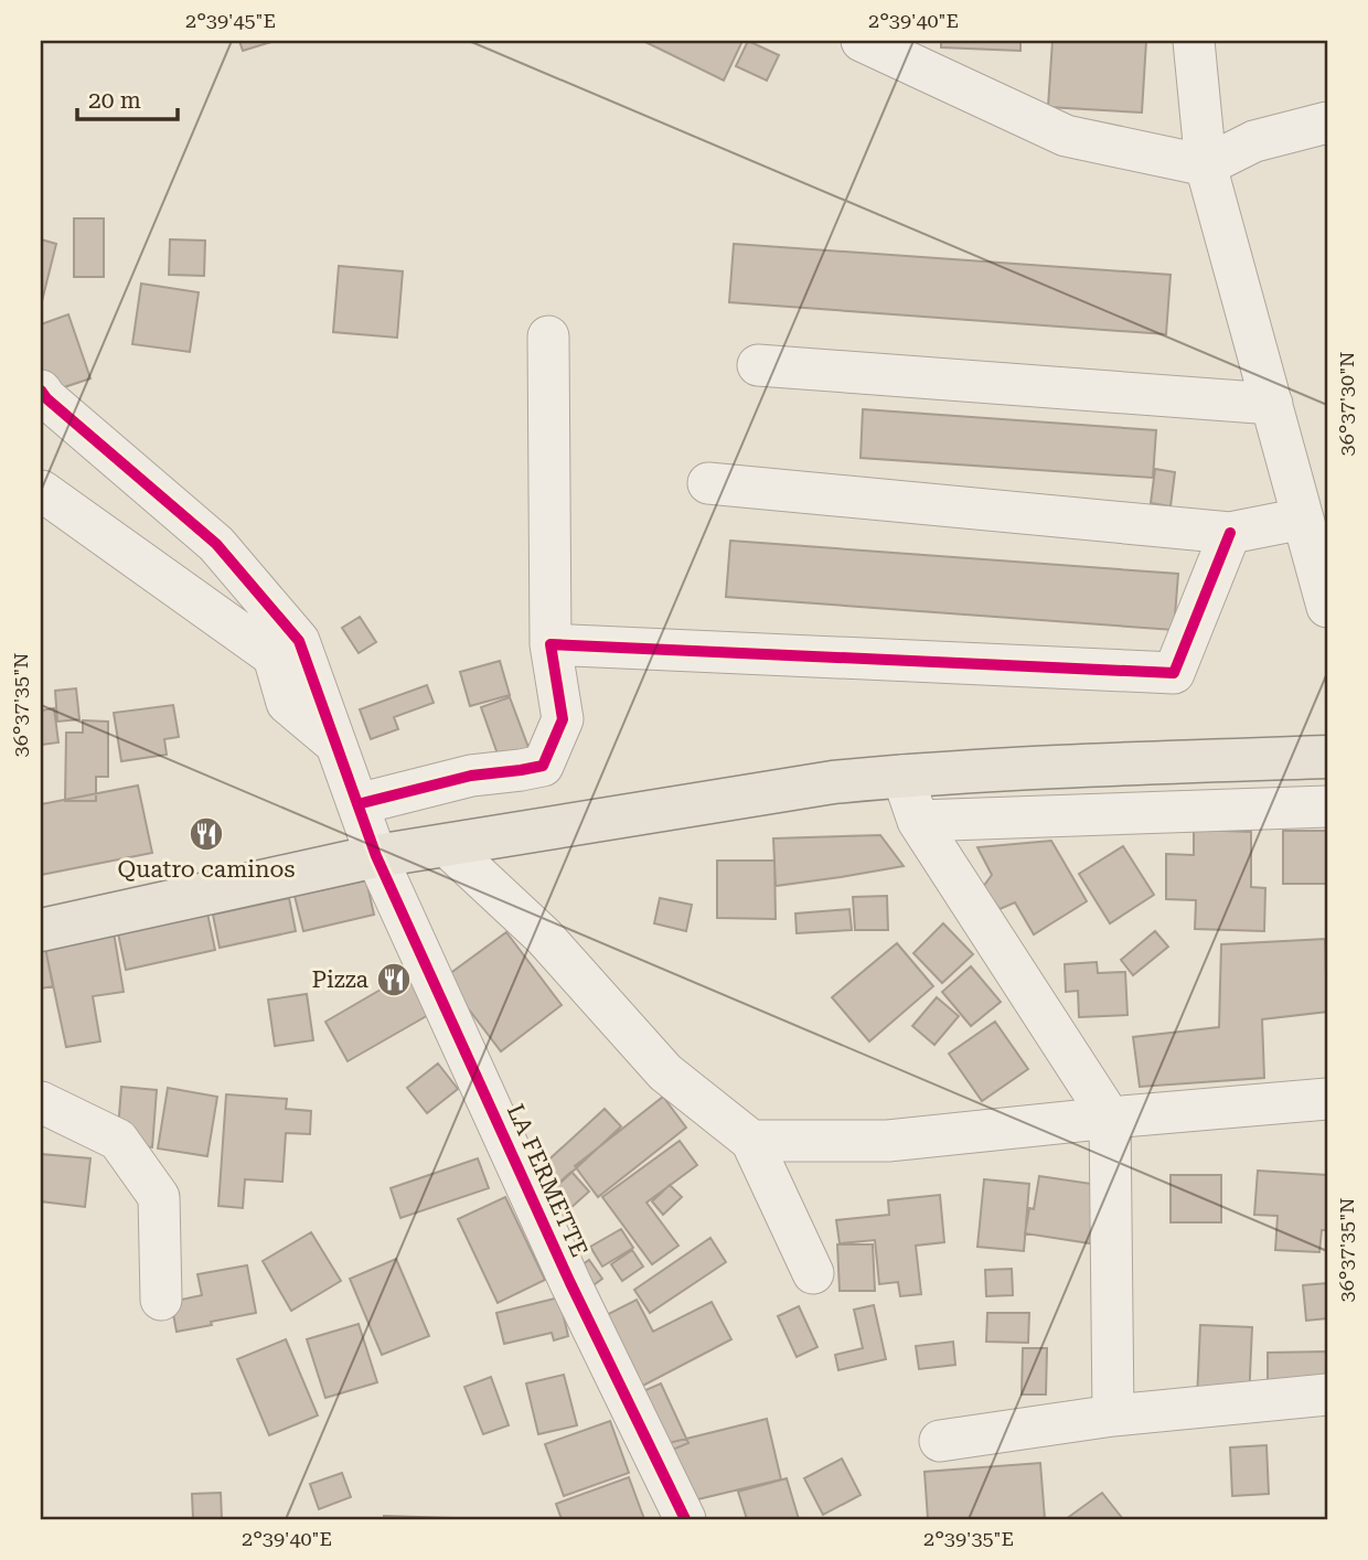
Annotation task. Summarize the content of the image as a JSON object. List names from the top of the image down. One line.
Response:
{"streets":{"street":["LA FERMETTE"]},"places":{"restaurant":["Quatro caminos","Pizza"]},"scale_bar":"20 m","coordinates":["2°39'45\"E","2°39'40\"E","36°37'30\"N","36°37'35\"N","2°39'35\"E"]}
